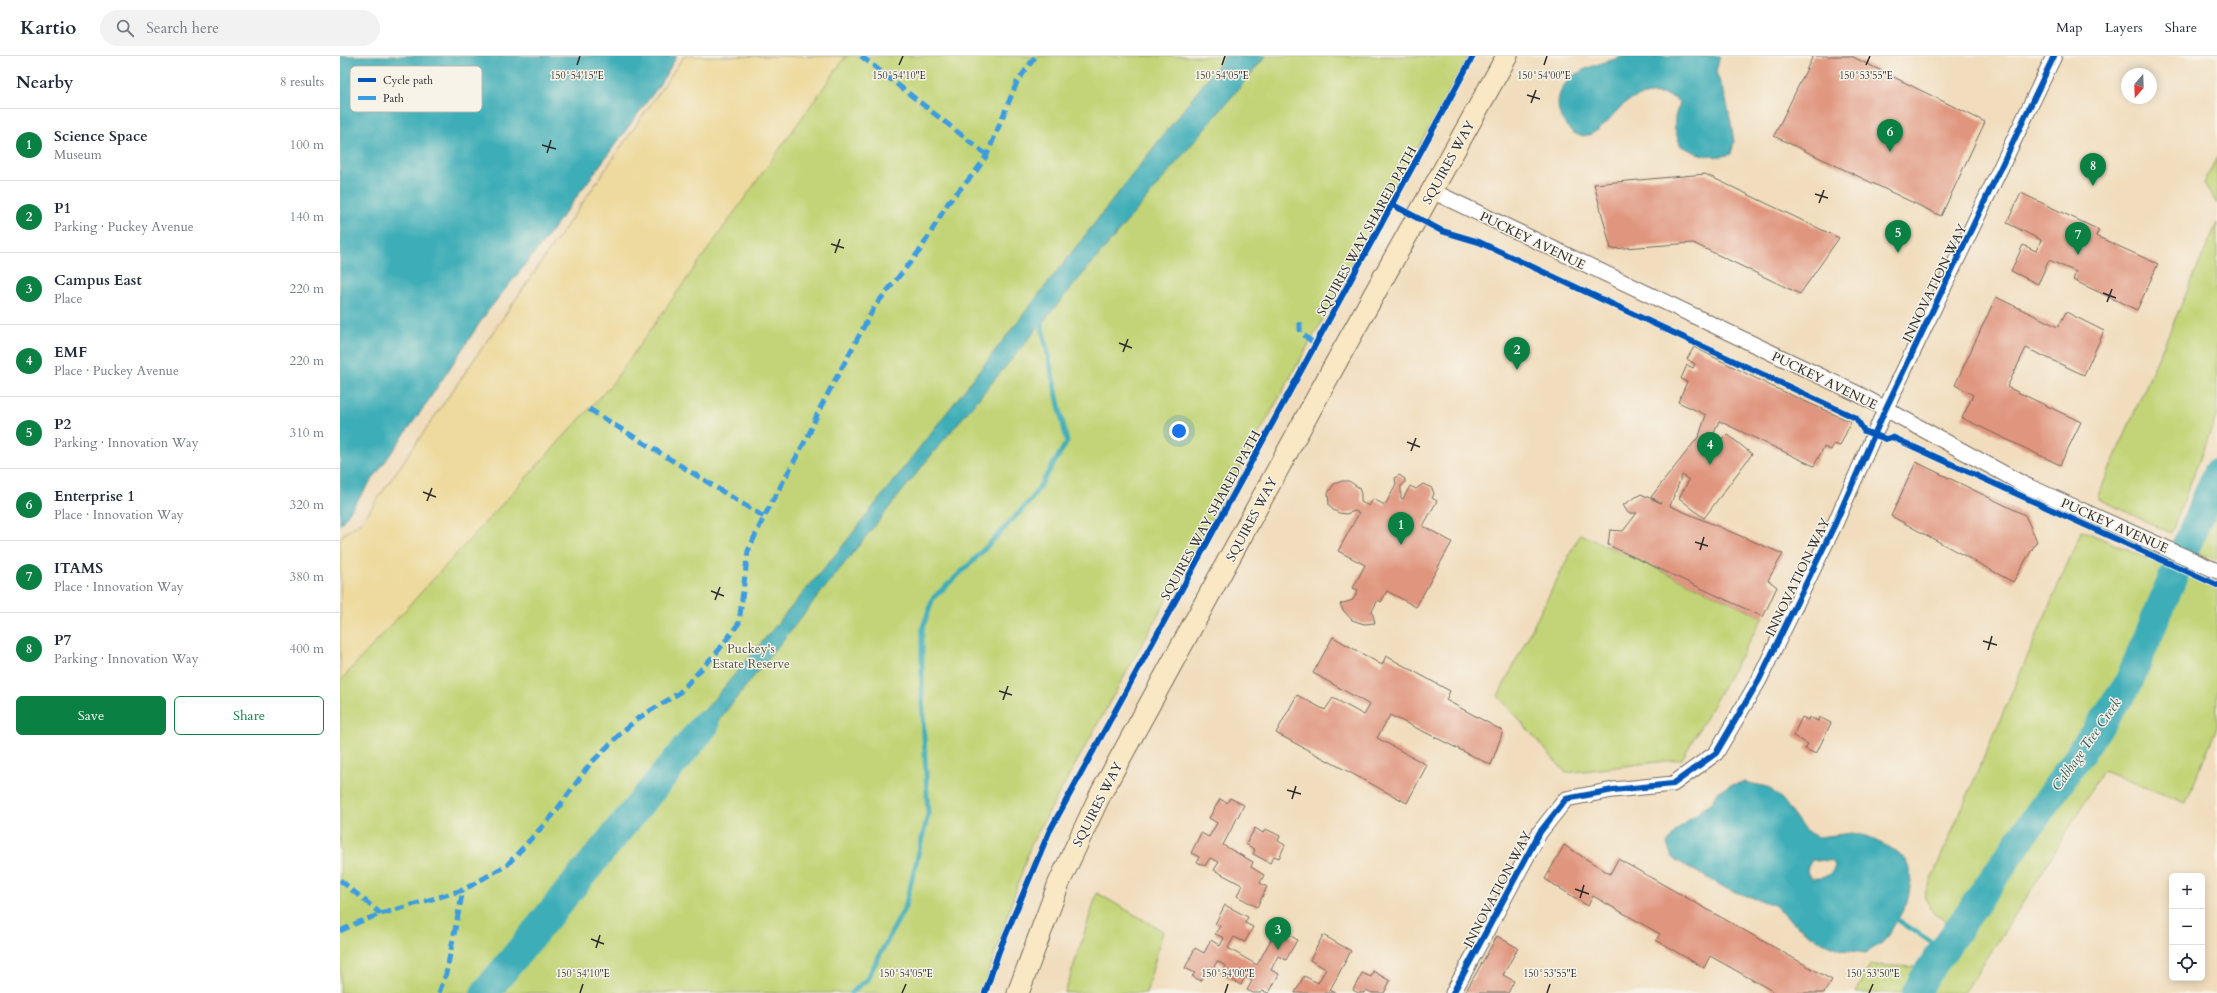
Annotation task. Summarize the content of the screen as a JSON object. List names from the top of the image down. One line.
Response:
{"streets":{"main road":["SQUIRES WAY"],"street":["PUCKEY AVENUE","INNOVATION WAY"],"cycle path":["SQUIRES WAY SHARED PATH"]},"crossings":[["SQUIRES WAY","PUCKEY AVENUE"],["PUCKEY AVENUE","INNOVATION WAY"]],"water":["Cabbage Tree Creek"],"parks":["Puckey's Estate Reserve"],"legend":["Cycle path","Path"],"north":"bottom","page":{"header":"Kartio","search":"Search here","nav":["Map","Layers","Share"],"heading":["Nearby","8 results"],"list":[{"mark":"1","name":"Science Space","note":"Museum","value":"100 m"},{"mark":"2","name":"P1","note":"Parking · Puckey Avenue","value":"140 m"},{"mark":"3","name":"Campus East","note":"Place","value":"220 m"},{"mark":"4","name":"EMF","note":"Place · Puckey Avenue","value":"220 m"},{"mark":"5","name":"P2","note":"Parking · Innovation Way","value":"310 m"},{"mark":"6","name":"Enterprise 1","note":"Place · Innovation Way","value":"320 m"},{"mark":"7","name":"ITAMS","note":"Place · Innovation Way","value":"380 m"},{"mark":"8","name":"P7","note":"Parking · Innovation Way","value":"400 m"}],"pins":["6","8","5","7","2","4","1","3"],"buttons":["Save","Share"],"map_buttons":["+","−"]},"coordinates":["150°53'55\"E","150°54'15\"E","150°54'10\"E","150°54'05\"E","150°54'00\"E","150°53'50\"E"]}
